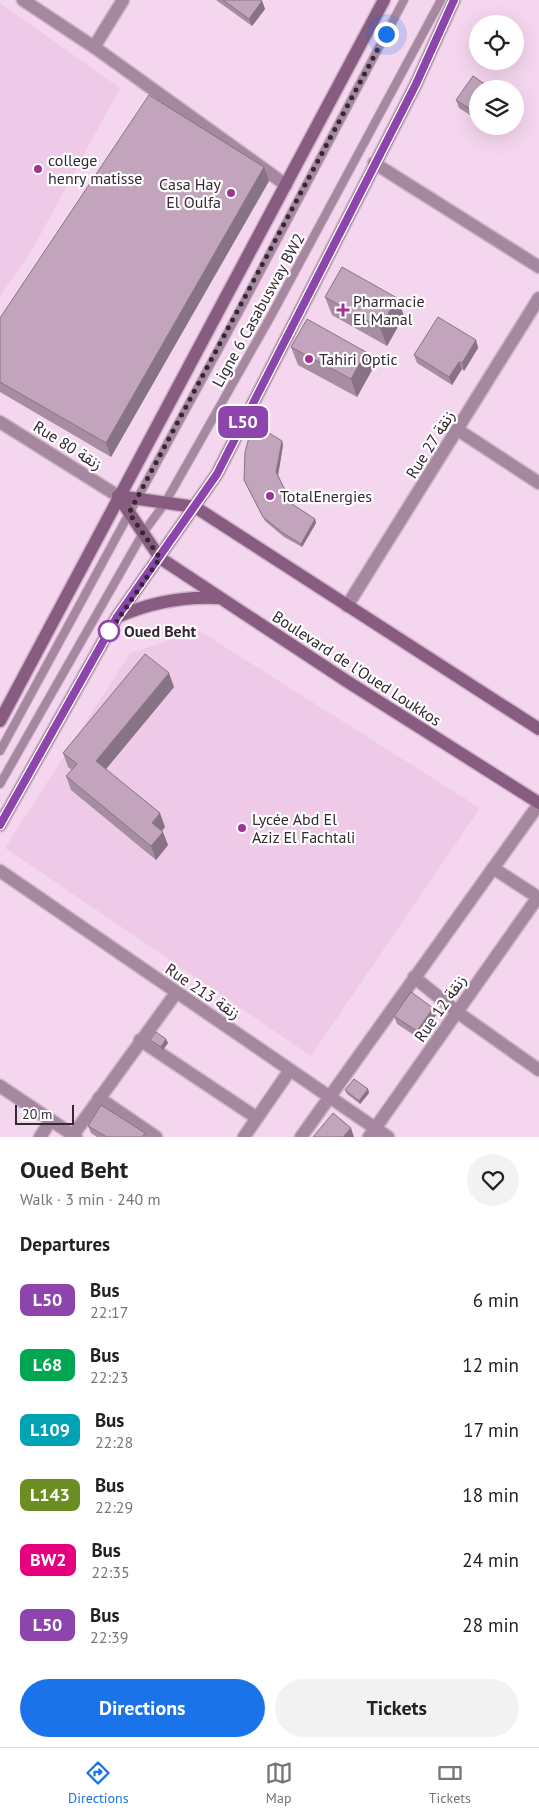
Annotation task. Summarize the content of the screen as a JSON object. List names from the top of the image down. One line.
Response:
{"streets":{"main road":["Boulevard de l'Oued Loukkos"],"street":["Rue 27 زنقة","Rue 80 زنقة","Rue 213 زنقة","Rue 12 زنقة"],"lane":["Ligne 6 Casabusway BW2"]},"crossings":[["Rue 213 زنقة","Rue 12 زنقة"]],"places":{"other":["college henry matisse","Casa Hay El Oulfa","Tahiri Optic","TotalEnergies","Oued Beht","Lycée Abd El Aziz El Fachtali"],"health":["Pharmacie El Manal"]},"lines":["bus line L50"],"scale_bar":"20 m","page":{"on_map":"L50","scale":"20 m","heading":[["Oued Beht","Walk · 3 min · 240 m"],"Departures"],"list":[{"mark":"L50","name":"Bus","note":"22:17","value":"6 min"},{"mark":"L68","name":"Bus","note":"22:23","value":"12 min"},{"mark":"L109","name":"Bus","note":"22:28","value":"17 min"},{"mark":"L143","name":"Bus","note":"22:29","value":"18 min"},{"mark":"BW2","name":"Bus","note":"22:35","value":"24 min"},{"mark":"L50","name":"Bus","note":"22:39","value":"28 min"}],"buttons":["Directions","Tickets"],"tabs":["Directions","Map","Tickets"]}}
